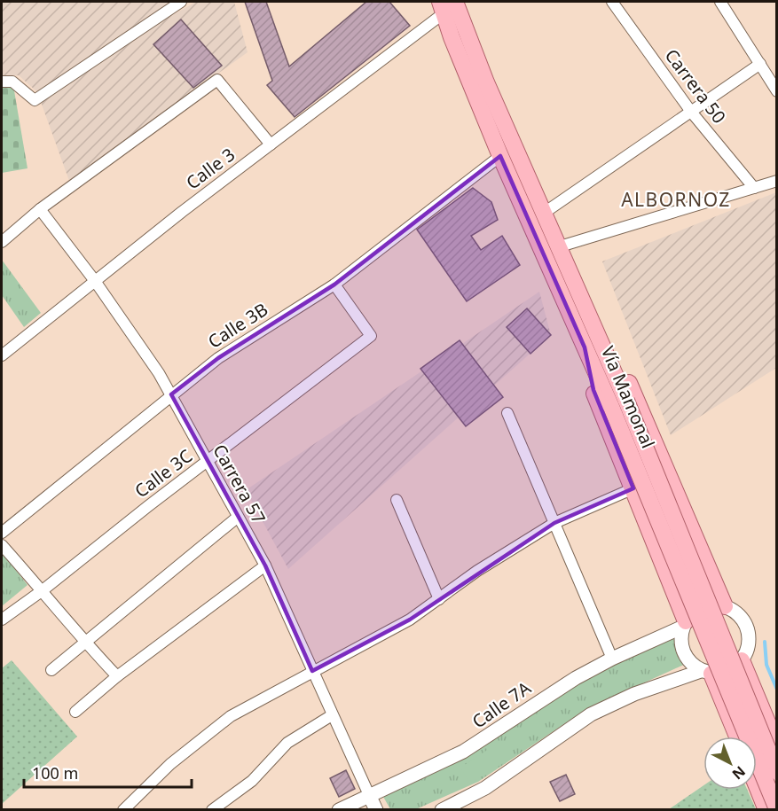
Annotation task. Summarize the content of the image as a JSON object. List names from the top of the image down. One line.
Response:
{"streets":{"main road":["Vía Mamonal"],"street":["Carrera 50","Calle 3","Calle 3B","Calle 3C","Carrera 57","Calle 7A"]},"crossings":[["Calle 3","Vía Mamonal"],["Calle 3","Carrera 57"],["Calle 3B","Vía Mamonal"],["Calle 3B","Calle 3C"],["Calle 3B","Carrera 57"],["Calle 3C","Carrera 57"],["Carrera 57","Calle 7A"]],"districts":["ALBORNOZ"],"scale_bar":"100 m","north":"bottom right"}
